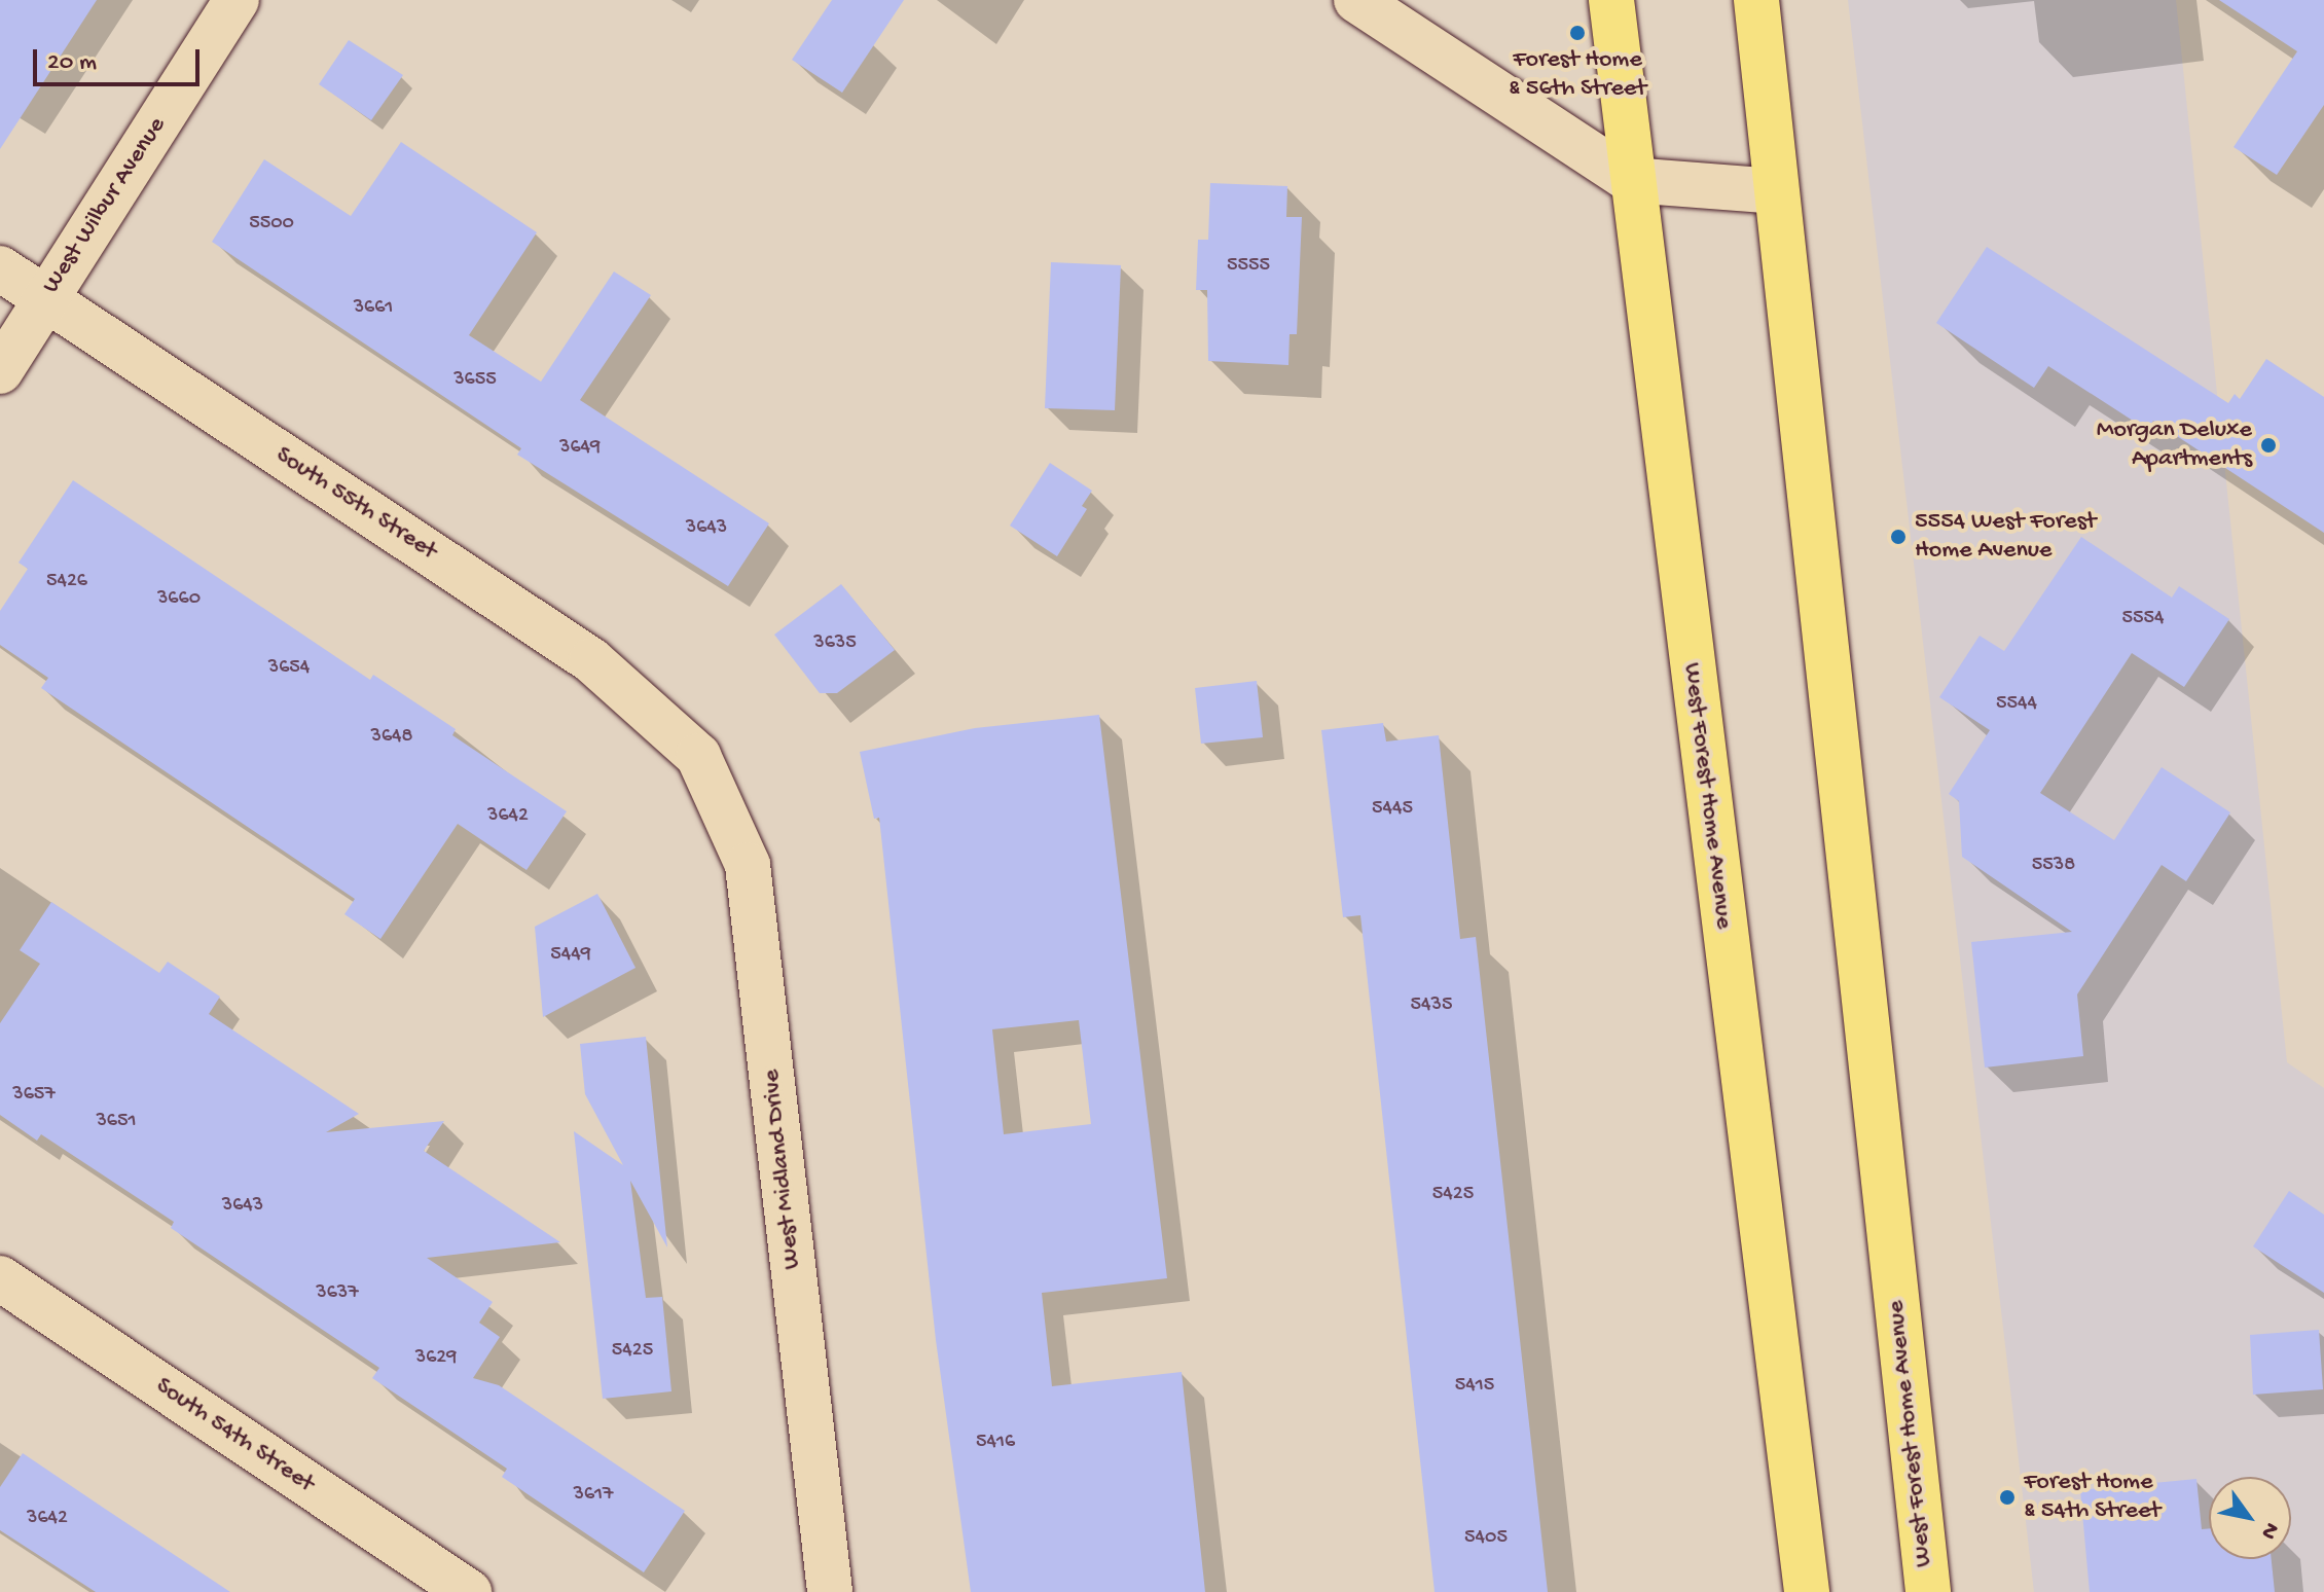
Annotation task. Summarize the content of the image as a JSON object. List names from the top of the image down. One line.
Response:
{"streets":{"main road":["West Forest Home Avenue"],"street":["West Wilbur Avenue","South 55th Street","West Midland Drive","South 54th Street"]},"crossings":[["West Wilbur Avenue","South 55th Street"],["South 55th Street","West Midland Drive"]],"places":["Forest Home & 56th Street","Morgan Deluxe Apartments","5554 West Forest Home Avenue","Forest Home & 54th Street"],"house_numbers":["5500","5555","3661","3655","3649","3643","5426","3660","5554","3635","3654","5544","3648","5445","3642","5538","5449","5435","3657","3651","5425","3643","3637","5425","3629","5415","5416","3617","3642","5405"],"scale_bar":"20 m","north":"bottom right"}
